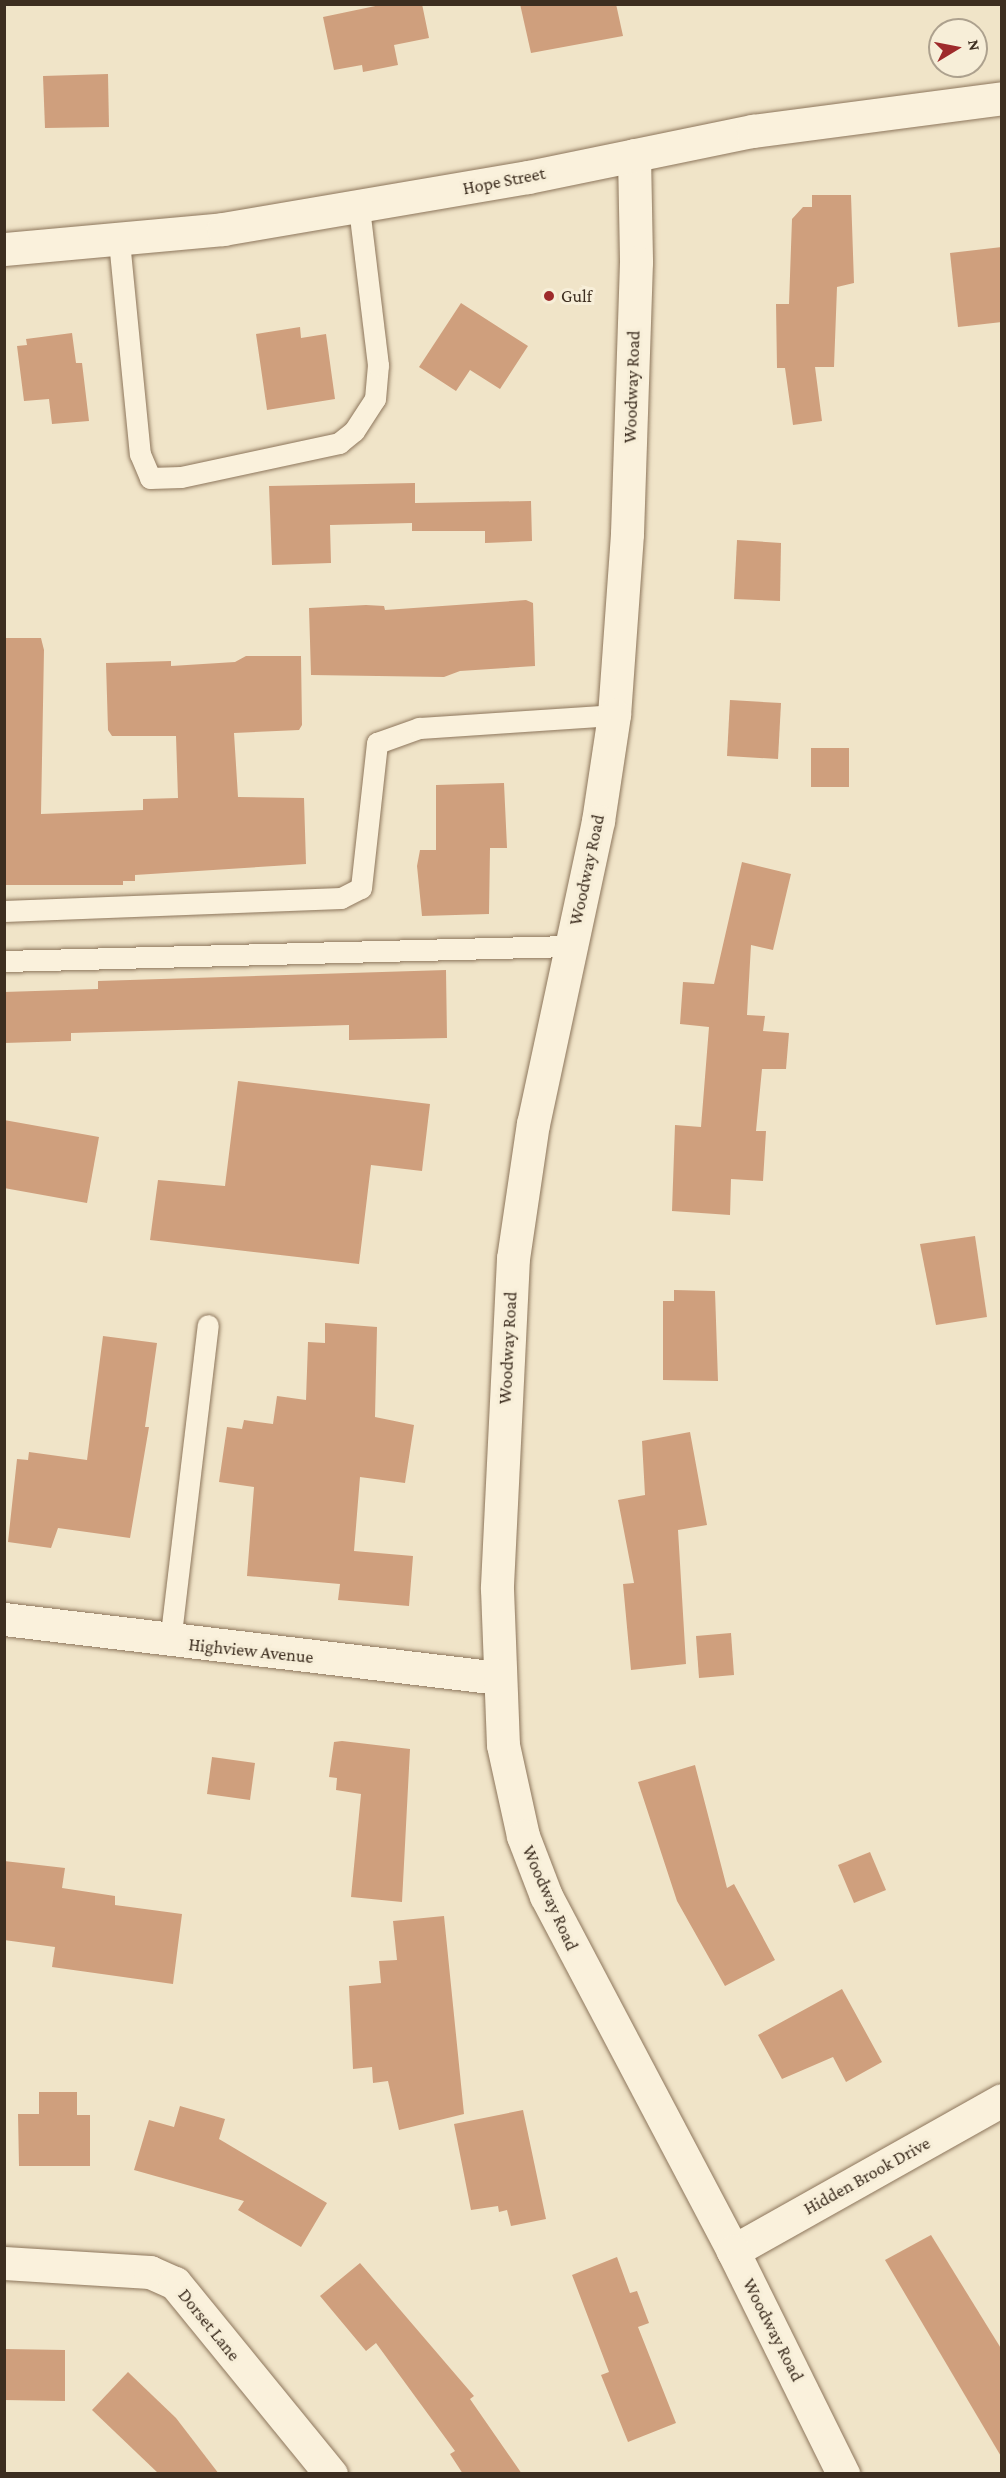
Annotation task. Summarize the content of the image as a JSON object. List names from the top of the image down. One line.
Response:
{"streets":{"street":["Hope Street","Woodway Road","Highview Avenue","Hidden Brook Drive","Dorset Lane"]},"crossings":[["Hope Street","Woodway Road"],["Woodway Road","Highview Avenue"],["Woodway Road","Hidden Brook Drive"]],"places":["Gulf"],"north":"right"}
